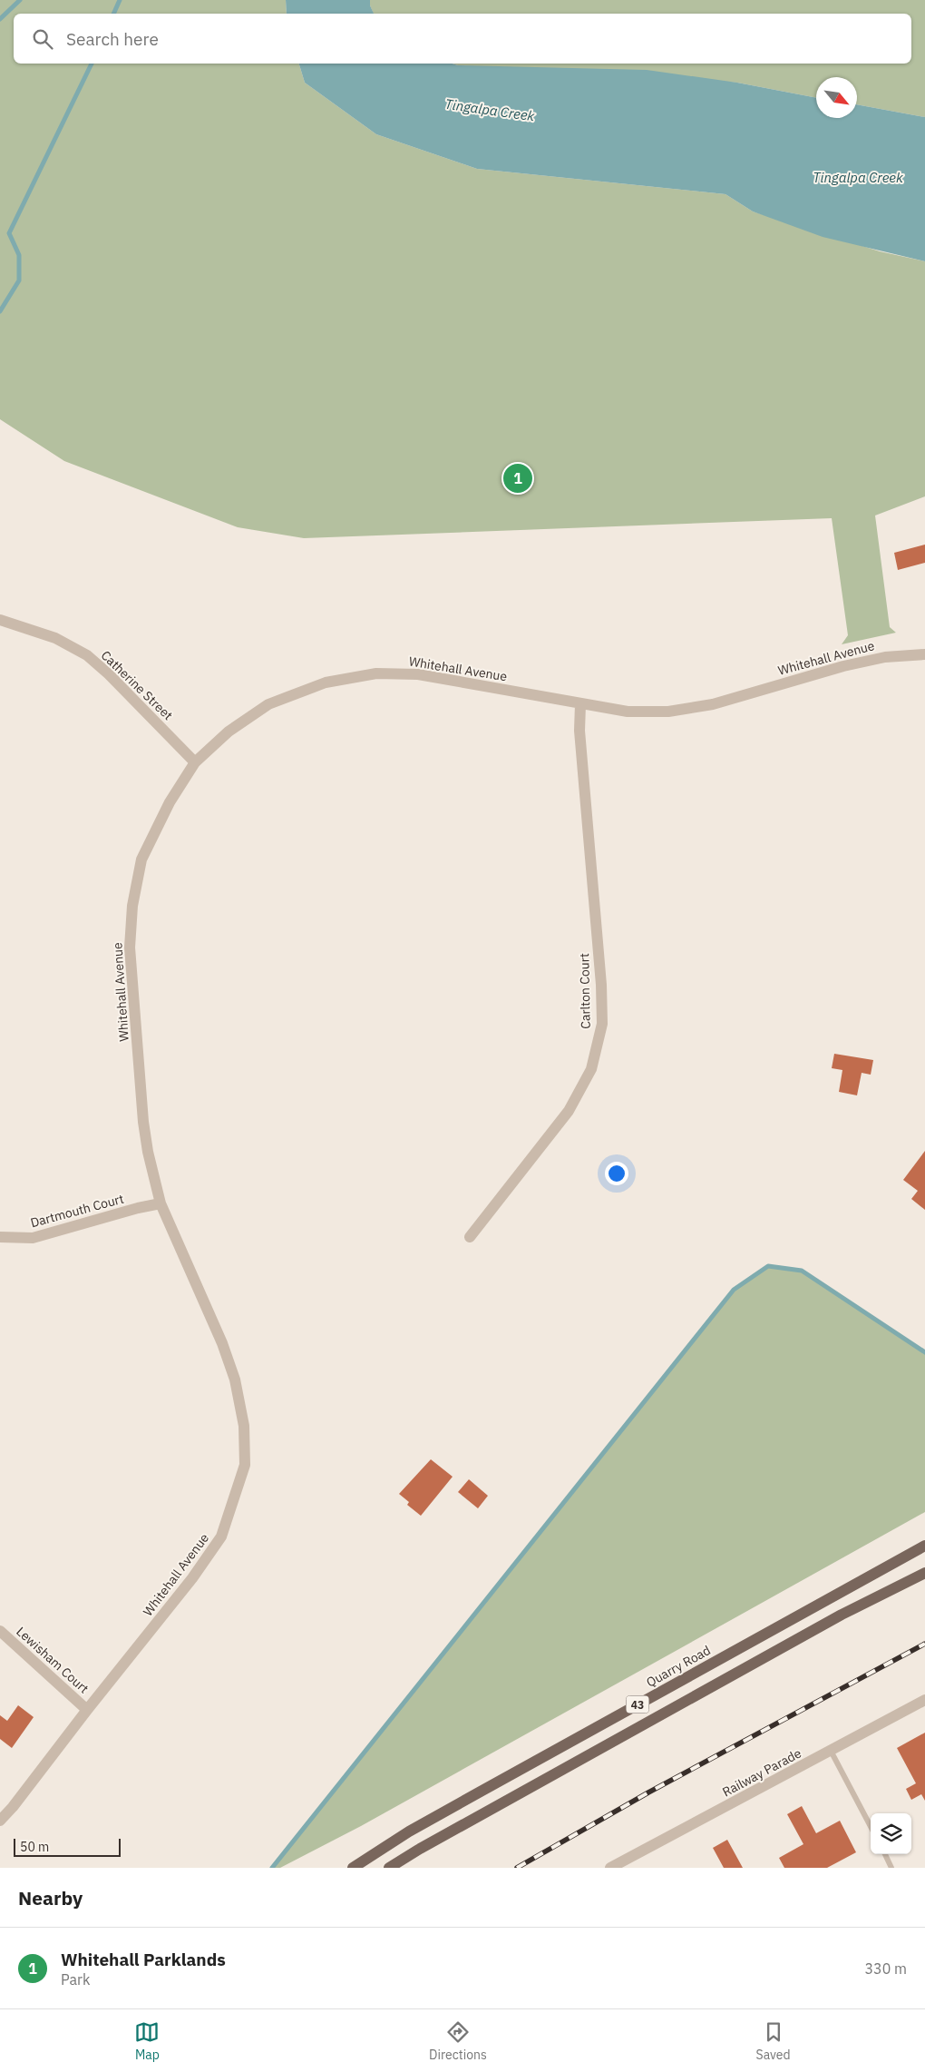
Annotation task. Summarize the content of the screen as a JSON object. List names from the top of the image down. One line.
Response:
{"streets":{"main road":["Quarry Road","43"],"street":["Whitehall Avenue","Catherine Street","Carlton Court","Dartmouth Court","Lewisham Court","Railway Parade"]},"crossings":[["Whitehall Avenue","Catherine Street"],["Whitehall Avenue","Carlton Court"],["Whitehall Avenue","Dartmouth Court"],["Whitehall Avenue","Lewisham Court"]],"water":["Tingalpa Creek"],"scale_bar":"50 m","north":"bottom right","page":{"search":"Search here","pins":"1","scale":"50 m","heading":"Nearby","list":[{"mark":"1","name":"Whitehall Parklands","note":"Park","value":"330 m"}],"nav":["Map","Directions","Saved"]}}
